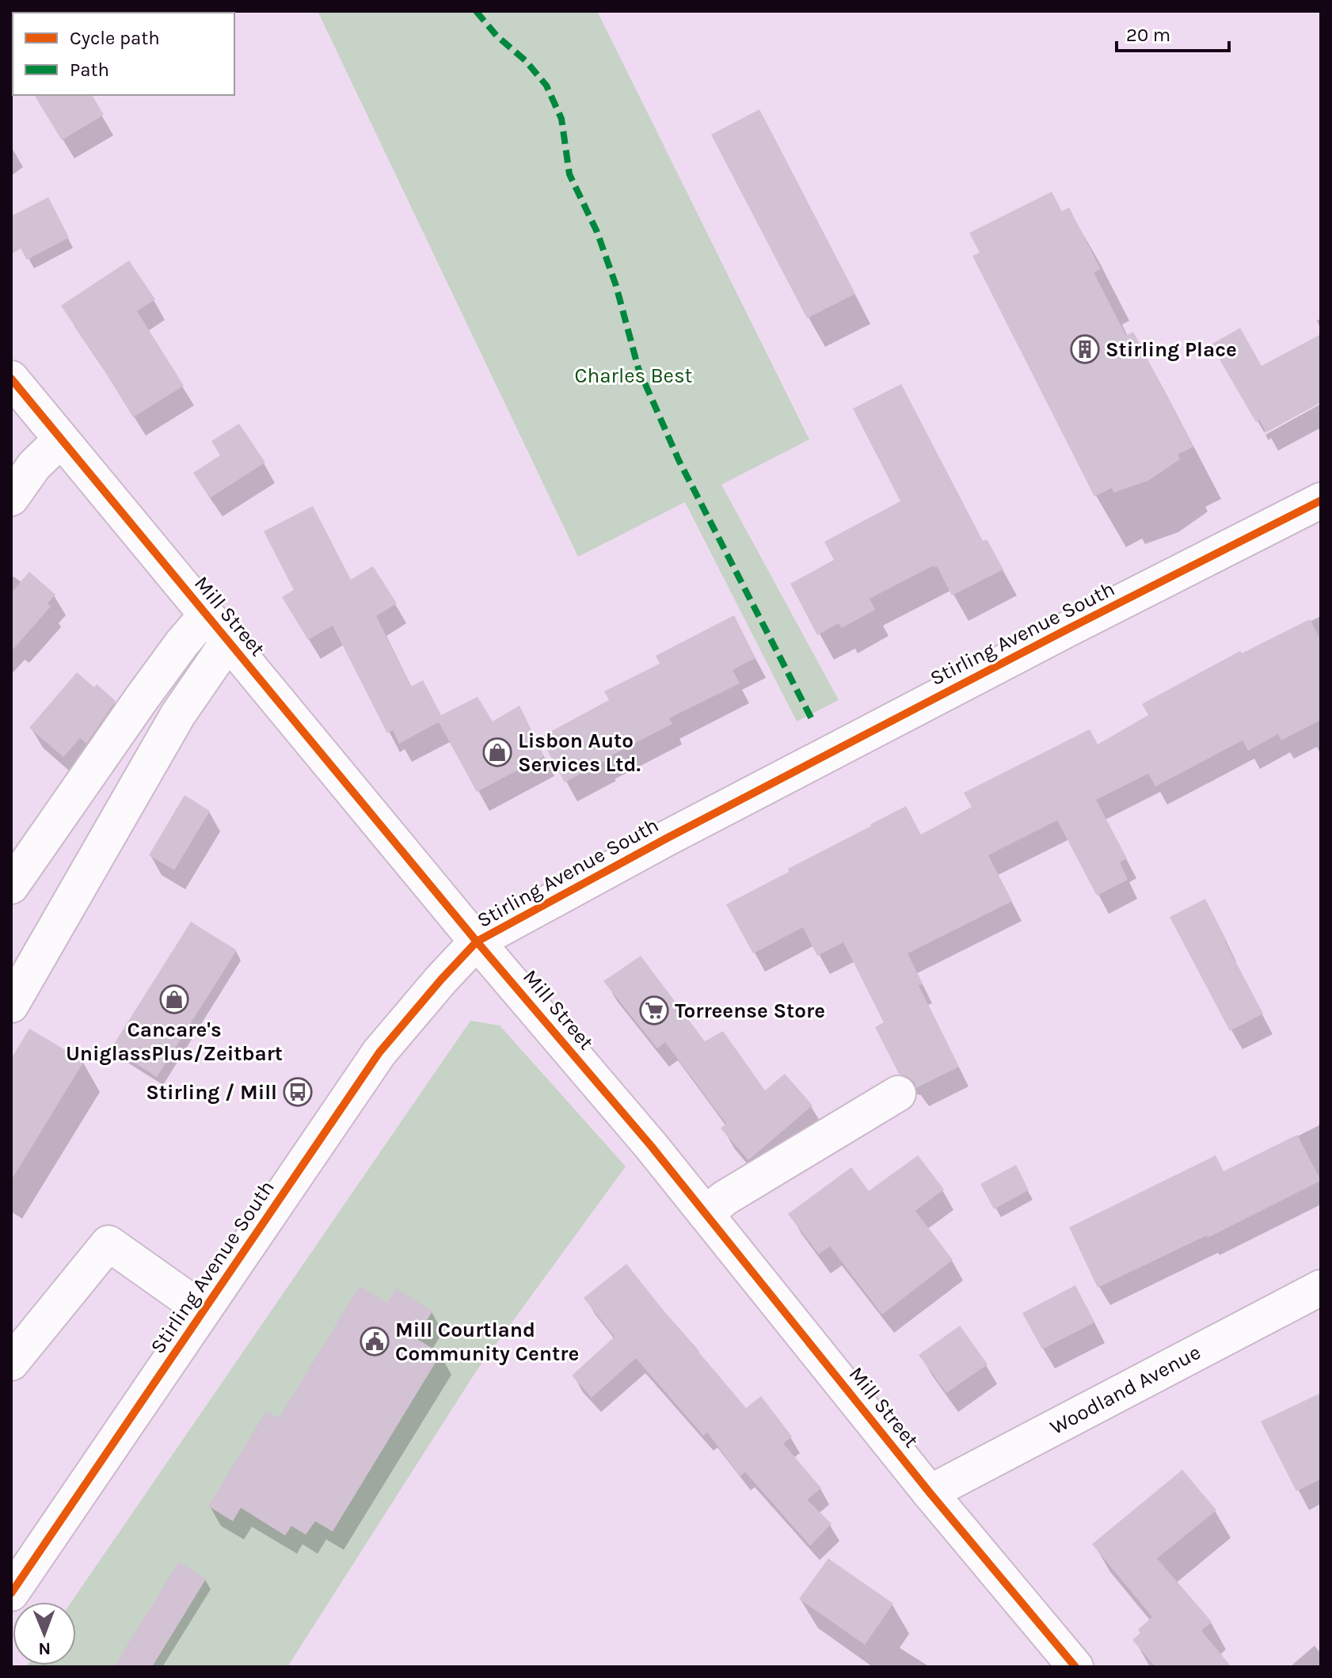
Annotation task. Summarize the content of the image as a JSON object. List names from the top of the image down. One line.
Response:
{"streets":{"street":["Mill Street","Stirling Avenue South","Woodland Avenue"]},"crossings":[["Mill Street","Stirling Avenue South"],["Mill Street","Woodland Avenue"]],"parks":["Charles Best"],"places":{"building":["Stirling Place"],"shop":["Lisbon Auto Services Ltd.","Cancare's UniglassPlus/Zeitbart"],"supermarket":["Torreense Store"],"bus stop":["Stirling / Mill"],"public building":["Mill Courtland Community Centre"]},"legend":["Cycle path","Path"],"scale_bar":"20 m","north":"bottom"}
